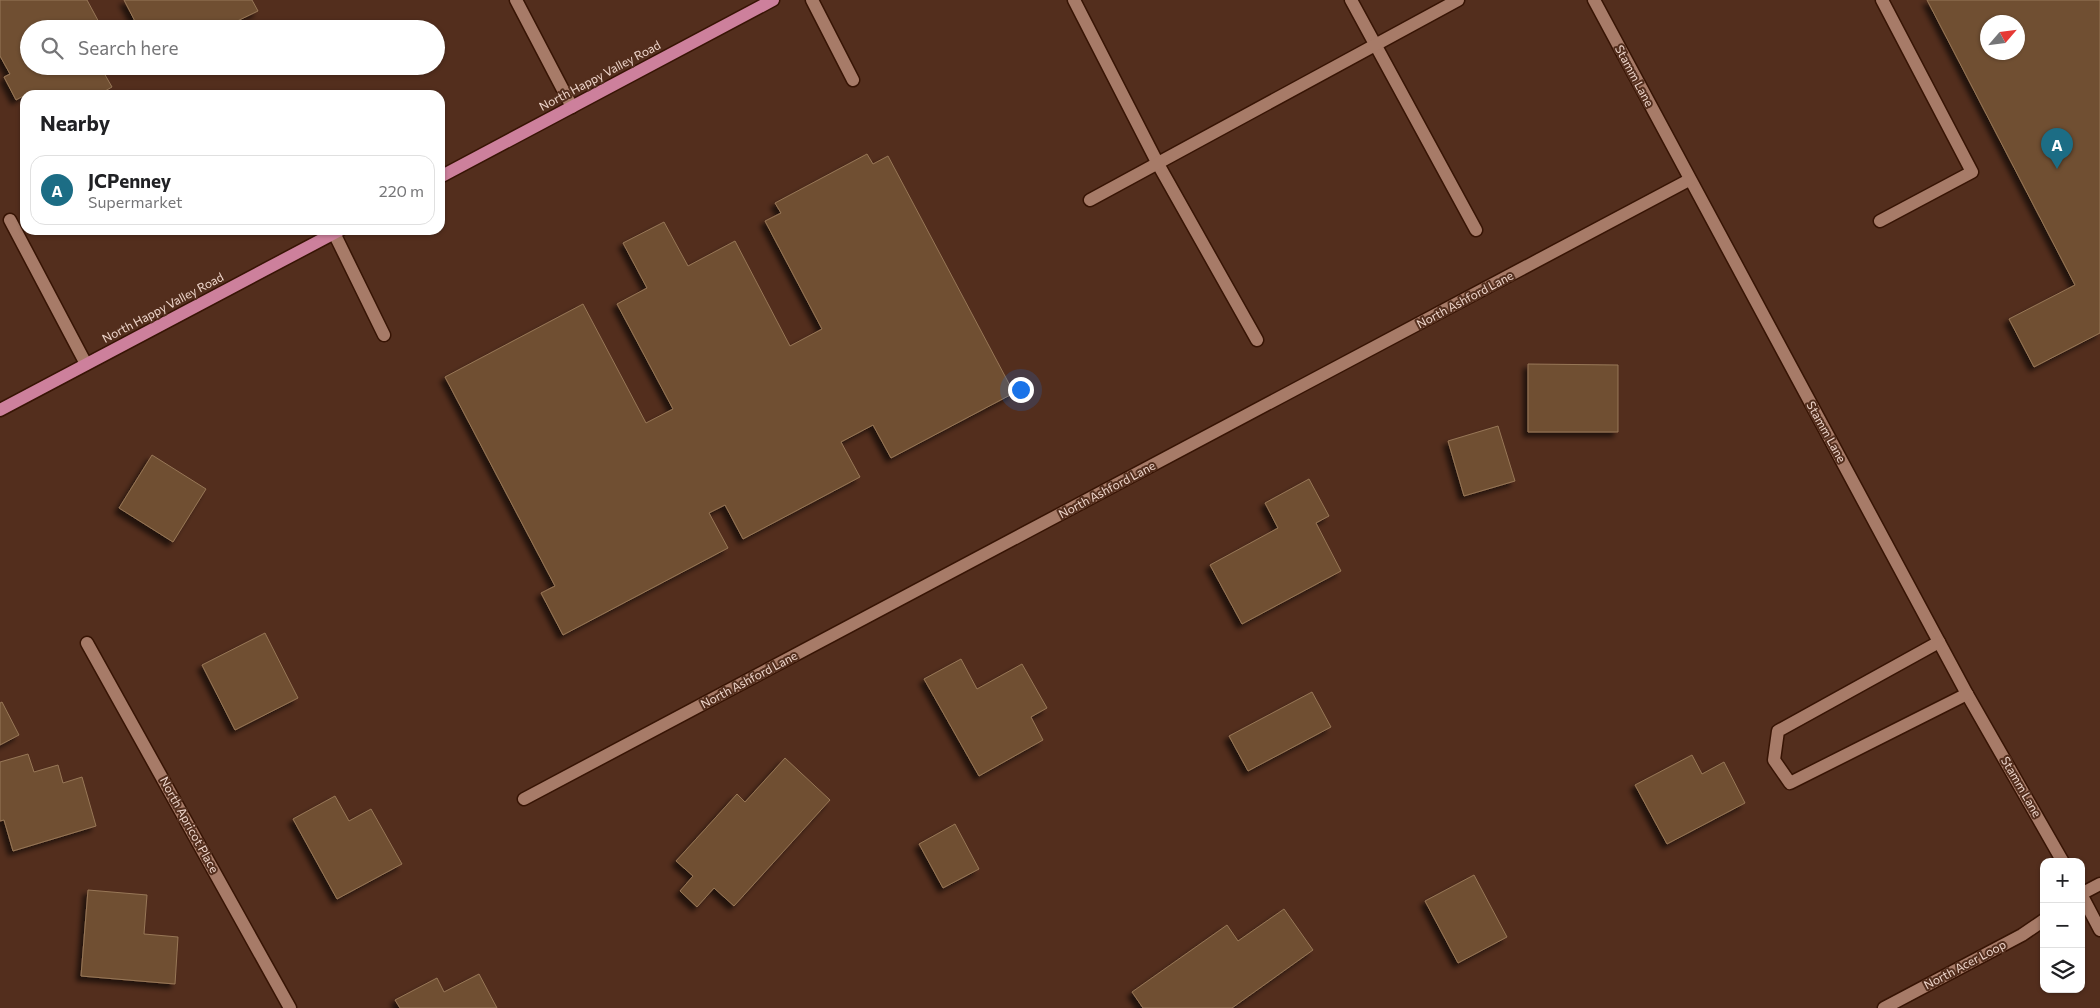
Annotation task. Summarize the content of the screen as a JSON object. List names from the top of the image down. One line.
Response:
{"streets":{"main road":["North Happy Valley Road"],"street":["Stamm Lane","North Ashford Lane","North Apricot Place","North Acer Loop"]},"crossings":[["Stamm Lane","North Ashford Lane"]],"north":"top right","page":{"search":"Search here","heading":"Nearby","pins":"A","list":[{"mark":"A","name":"JCPenney","note":"Supermarket","value":"220 m"}],"map_buttons":["+","−"]}}
